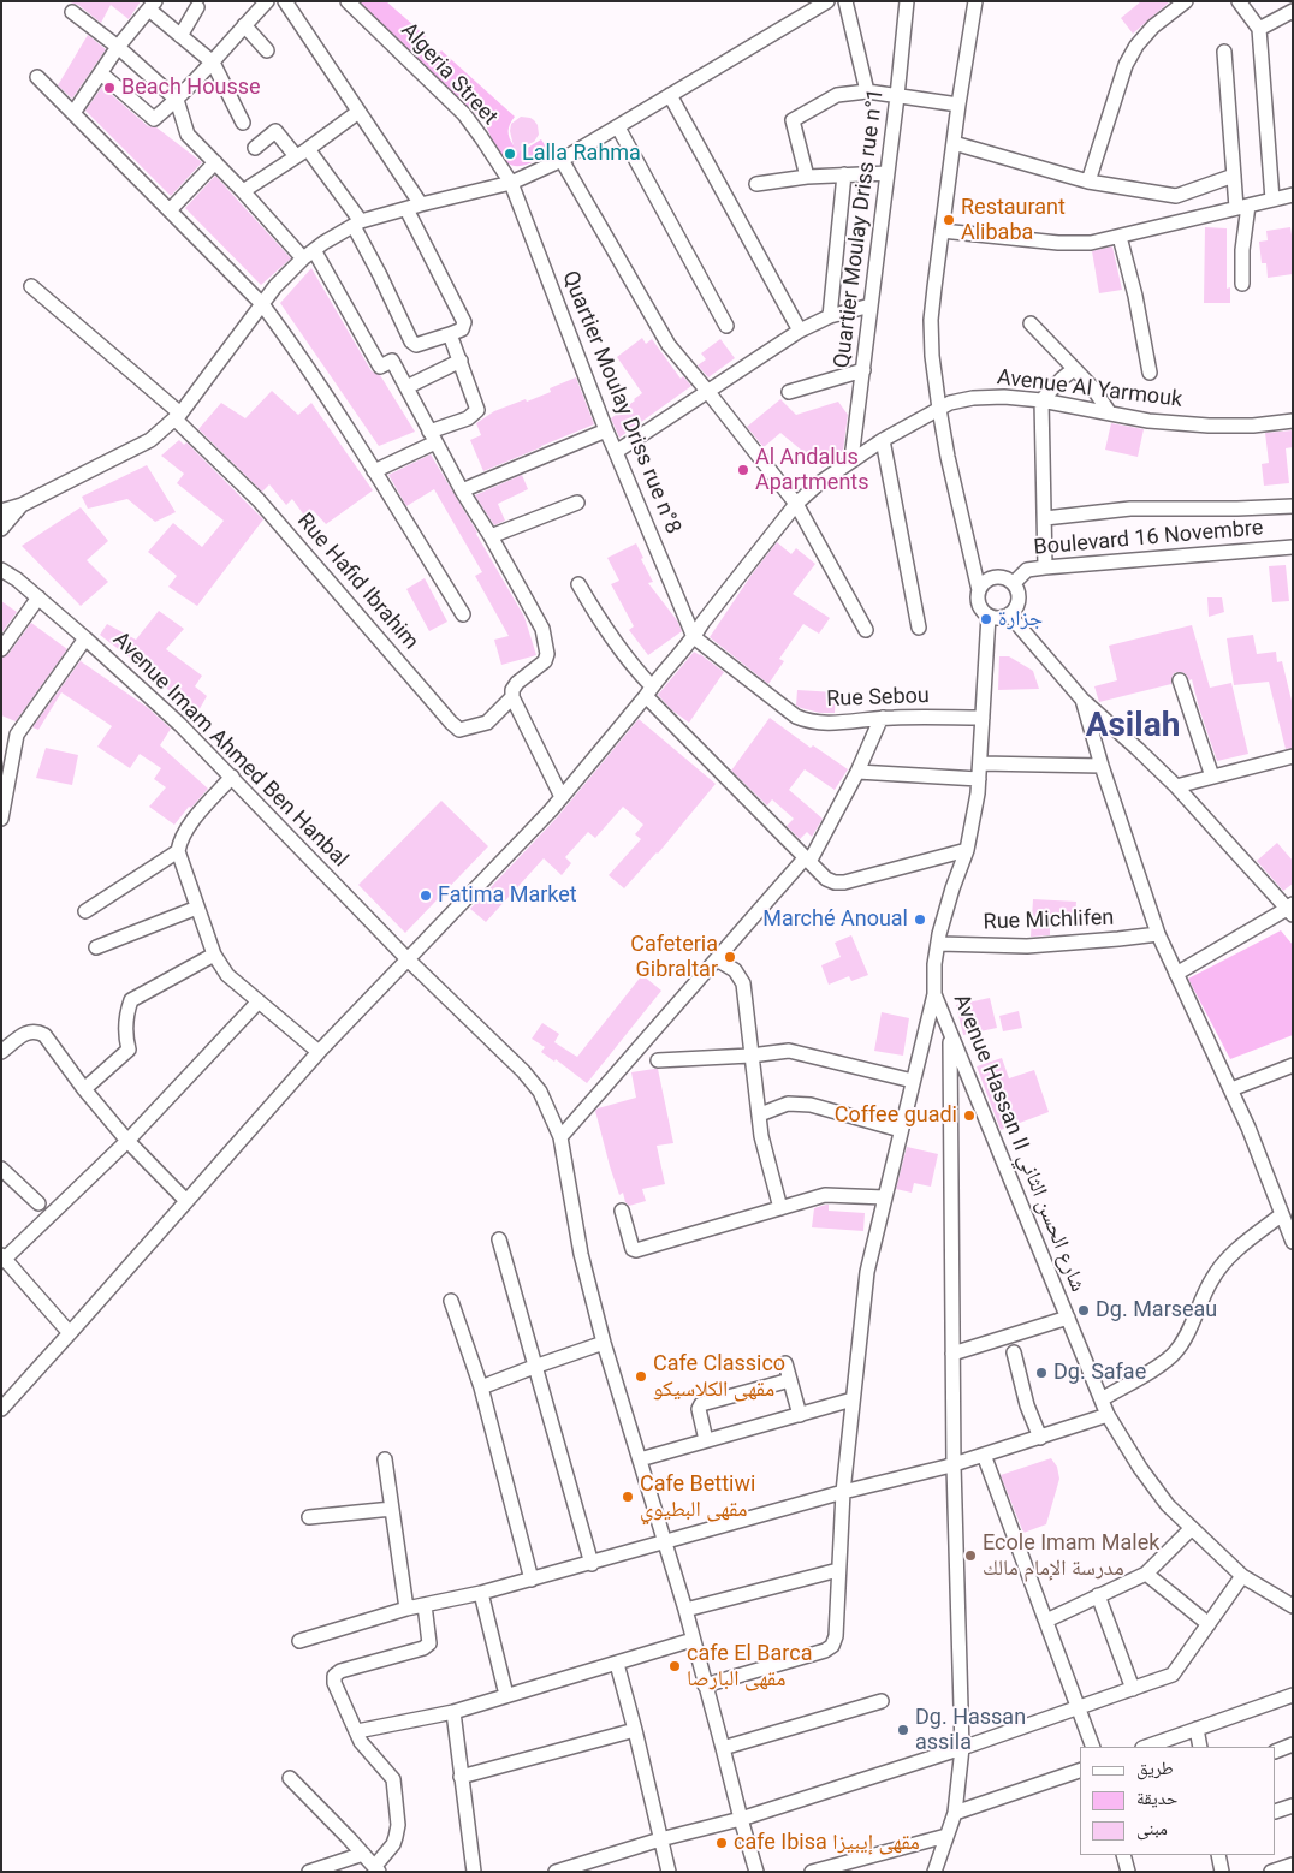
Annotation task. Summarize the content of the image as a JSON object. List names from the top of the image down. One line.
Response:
{"streets":{"street":["Algeria Street","Quartier Moulay Driss rue n°1","Avenue Al Yarmouk","Quartier Moulay Driss rue n°8","Boulevard 16 Novembre","Rue Hafid Ibrahim","Rue Sebou","Avenue Imam Ahmed Ben Hanbal","Rue Michlifen","Avenue Hassan II شارع الحسن الثاني"]},"crossings":[["Algeria Street","Quartier Moulay Driss rue n°8"],["Quartier Moulay Driss rue n°1","Avenue Al Yarmouk"],["Avenue Al Yarmouk","Quartier Moulay Driss rue n°8"],["Avenue Al Yarmouk","Rue Sebou"],["Avenue Al Yarmouk","Avenue Imam Ahmed Ben Hanbal"],["Quartier Moulay Driss rue n°8","Rue Sebou"],["Boulevard 16 Novembre","Avenue Hassan II شارع الحسن الثاني"],["Rue Sebou","Avenue Hassan II شارع الحسن الثاني"],["Rue Michlifen","Avenue Hassan II شارع الحسن الثاني"]],"districts":["Asilah"],"places":["Beach Housse","Lalla Rahma","Restaurant Alibaba","Al Andalus Apartments","جزارة","Fatima Market","Marché Anoual","Cafeteria Gibraltar","Coffee guadi","Dg. Marseau","Dg. Safae","Cafe Classico مقهى الكلاسيكو","Cafe Bettiwi مقهى البطيوي","Ecole Imam Malek مدرسة الإمام مالك","cafe El Barca مقهى البارصا","Dg. Hassan assila","cafe Ibisa مقهى إيبيزا"],"legend":["طريق","حديقة","مبنى"]}
